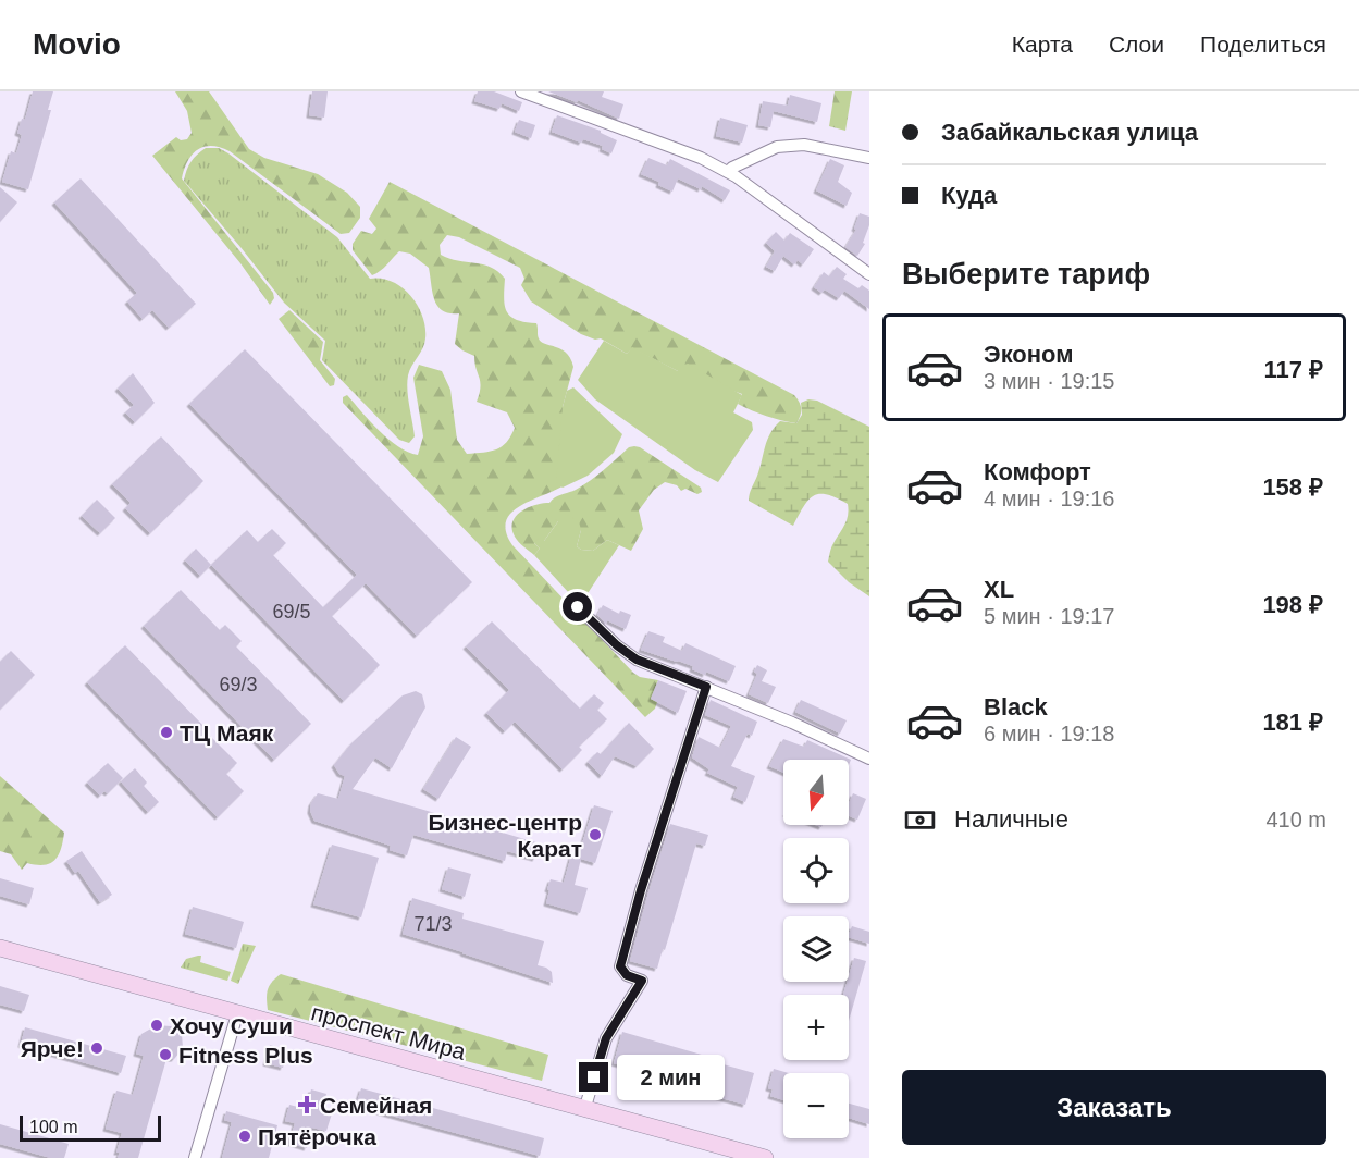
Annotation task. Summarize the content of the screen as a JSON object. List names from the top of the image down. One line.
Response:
{"streets":{"main road":["проспект Мира"]},"places":{"other":["ТЦ Маяк","Бизнес-центр Карат","Хочу Суши","Ярче!","Fitness Plus","Пятёрочка"],"health":["Семейная"]},"house_numbers":["69/5","69/3","71/3"],"scale_bar":"100 m","north":"bottom","page":{"header":"Movio","nav":["Карта","Слои","Поделиться"],"banner":["Забайкальская улица","Куда"],"heading":"Выберите тариф","list":[{"name":"Эконом","note":"3 мин · 19:15","value":"117 ₽"},{"name":"Комфорт","note":"4 мин · 19:16","value":"158 ₽"},{"name":"XL","note":"5 мин · 19:17","value":"198 ₽"},{"name":"Black","note":"6 мин · 19:18","value":"181 ₽"}],"map_buttons":["+","−"],"pay":["Наличные","410 m"],"bubble":"2 мин","buttons":"Заказать","scale":"100 m"}}
